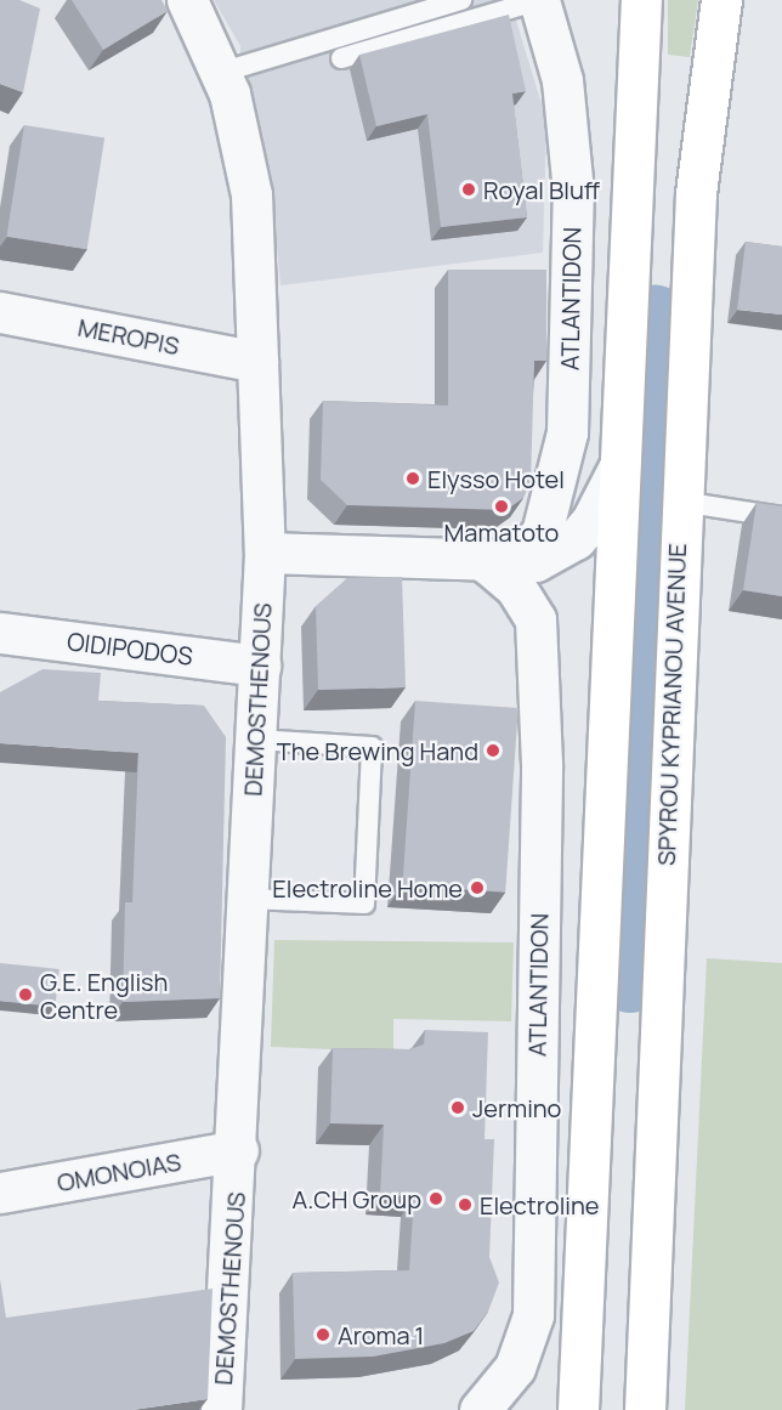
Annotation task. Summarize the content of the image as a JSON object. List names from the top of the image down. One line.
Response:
{"streets":{"main road":["SPYROU KYPRIANOU AVENUE"],"street":["ATLANTIDON","MEROPIS","OIDIPODOS","DEMOSTHENOUS","OMONOIAS"]},"crossings":[["ATLANTIDON","DEMOSTHENOUS"],["MEROPIS","DEMOSTHENOUS"],["OIDIPODOS","DEMOSTHENOUS"],["DEMOSTHENOUS","OMONOIAS"]],"places":["Royal Bluff","Elysso Hotel","Mamatoto","The Brewing Hand","Electroline Home","G.E. English Centre","Jermino","A.CH Group","Electroline","Aroma 1"]}
